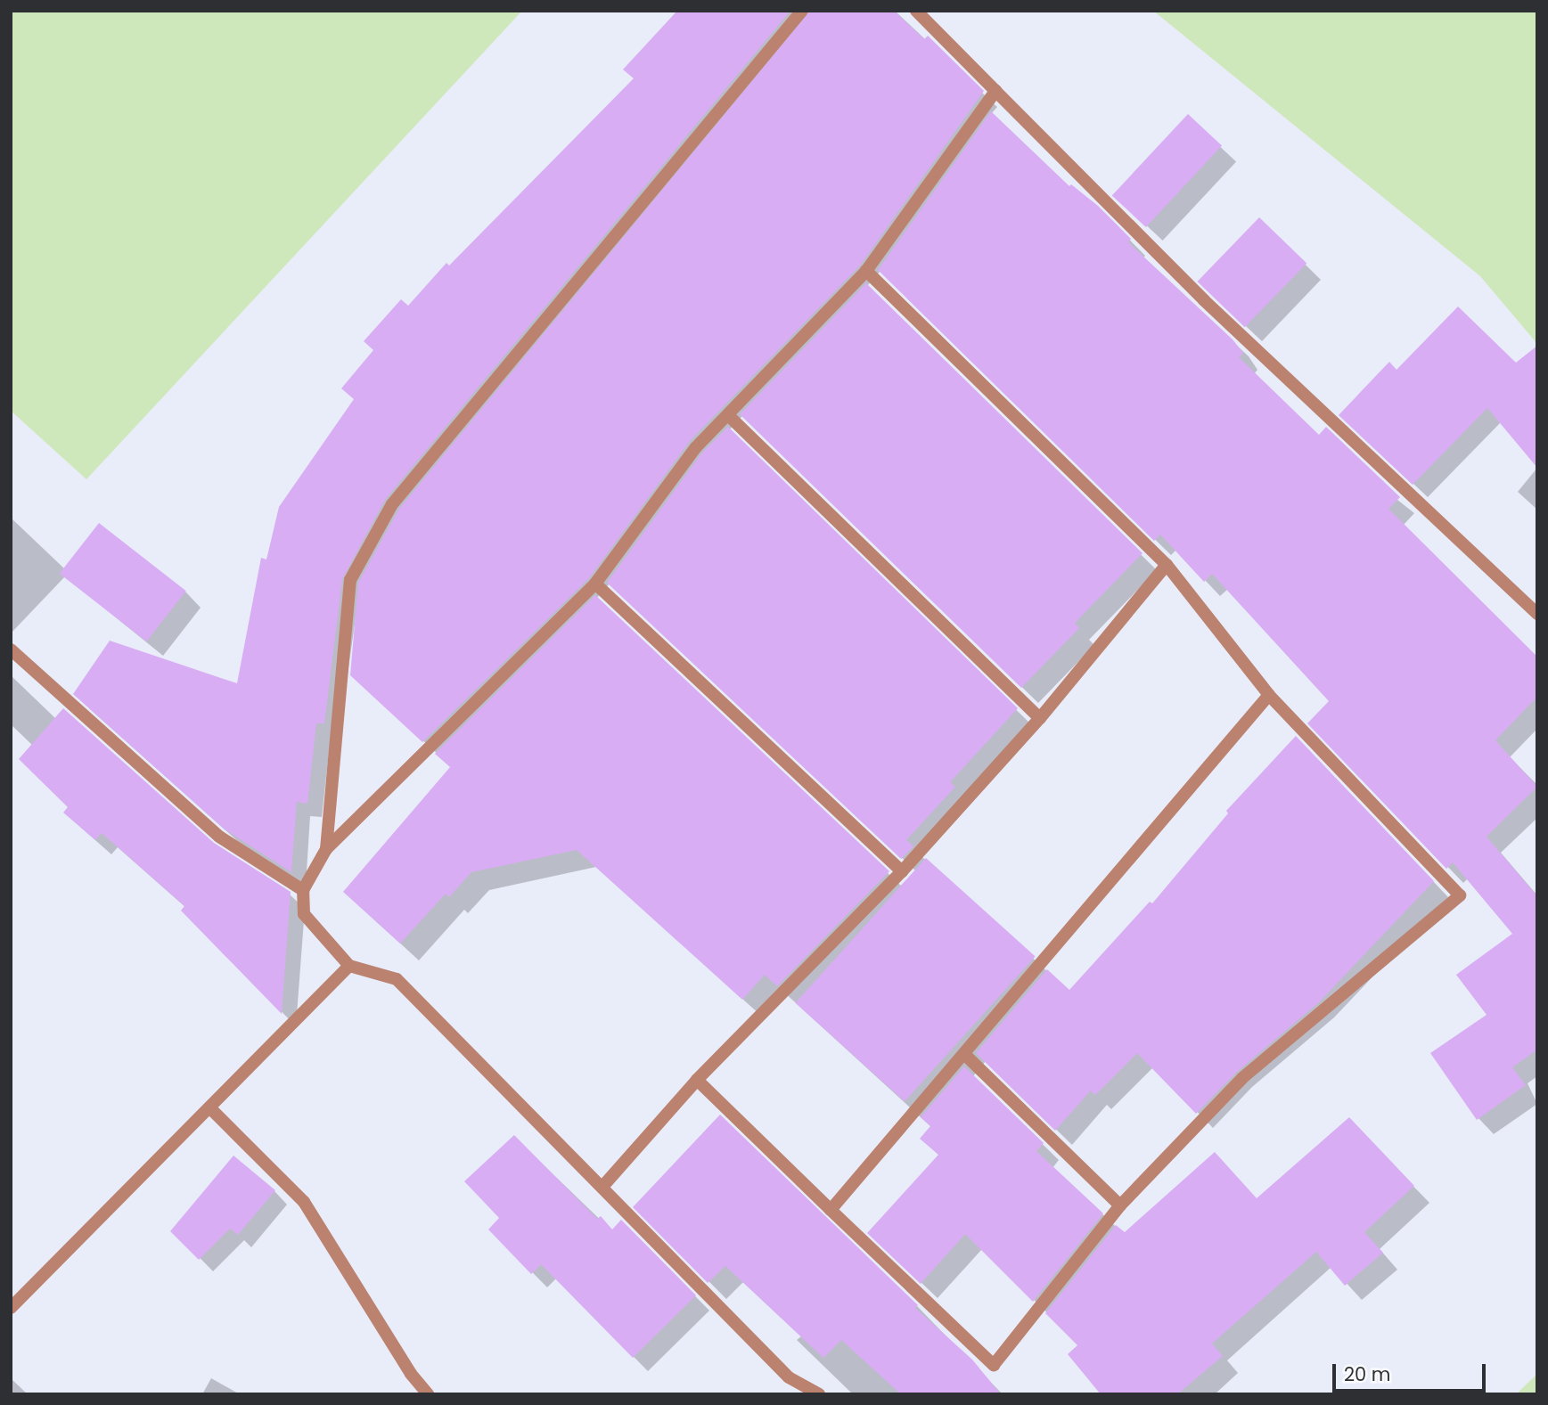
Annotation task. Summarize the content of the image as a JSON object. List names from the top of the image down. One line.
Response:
{"scale_bar":"20 m"}
